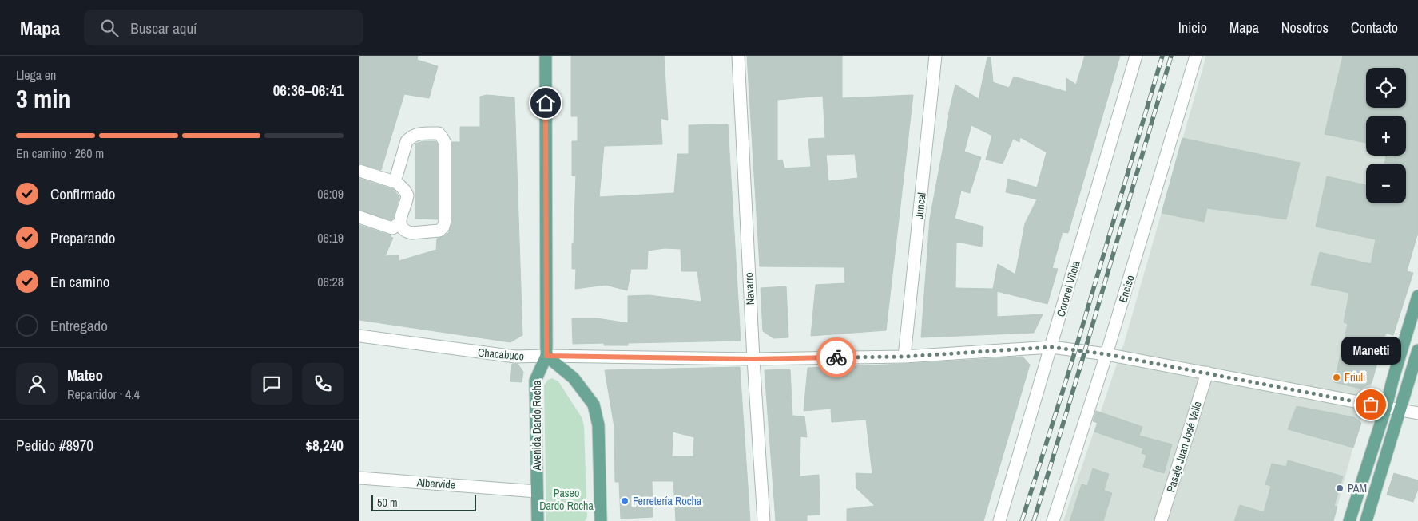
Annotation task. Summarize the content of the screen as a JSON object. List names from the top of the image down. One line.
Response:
{"streets":{"main road":["Avenida Dardo Rocha"],"street":["Juncal","Navarro","Coronel Vilela","Enciso","Chacabuco","Pasaje Juan José Valle","Albervide"]},"crossings":[["Juncal","Chacabuco"],["Navarro","Chacabuco"],["Coronel Vilela","Chacabuco"],["Enciso","Chacabuco"],["Chacabuco","Avenida Dardo Rocha"],["Avenida Dardo Rocha","Albervide"]],"parks":["Paseo Dardo Rocha"],"places":["Friuli","Manetti","PAM","Ferretería Rocha"],"scale_bar":"50 m","page":{"header":"Mapa","search":"Buscar aquí","nav":["Inicio","Mapa","Nosotros","Contacto"],"heading":["3 min","Llega en","06:36–06:41"],"panel":["Mateo","Repartidor · 4.4","Pedido #8970","$8,240"],"map_buttons":["+","−"],"bar":"En camino · 260 m","list":[["Confirmado","06:09"],["Preparando","06:19"],["En camino","06:28"],"Entregado"],"bubble":"Manetti","scale":"50 m"}}
